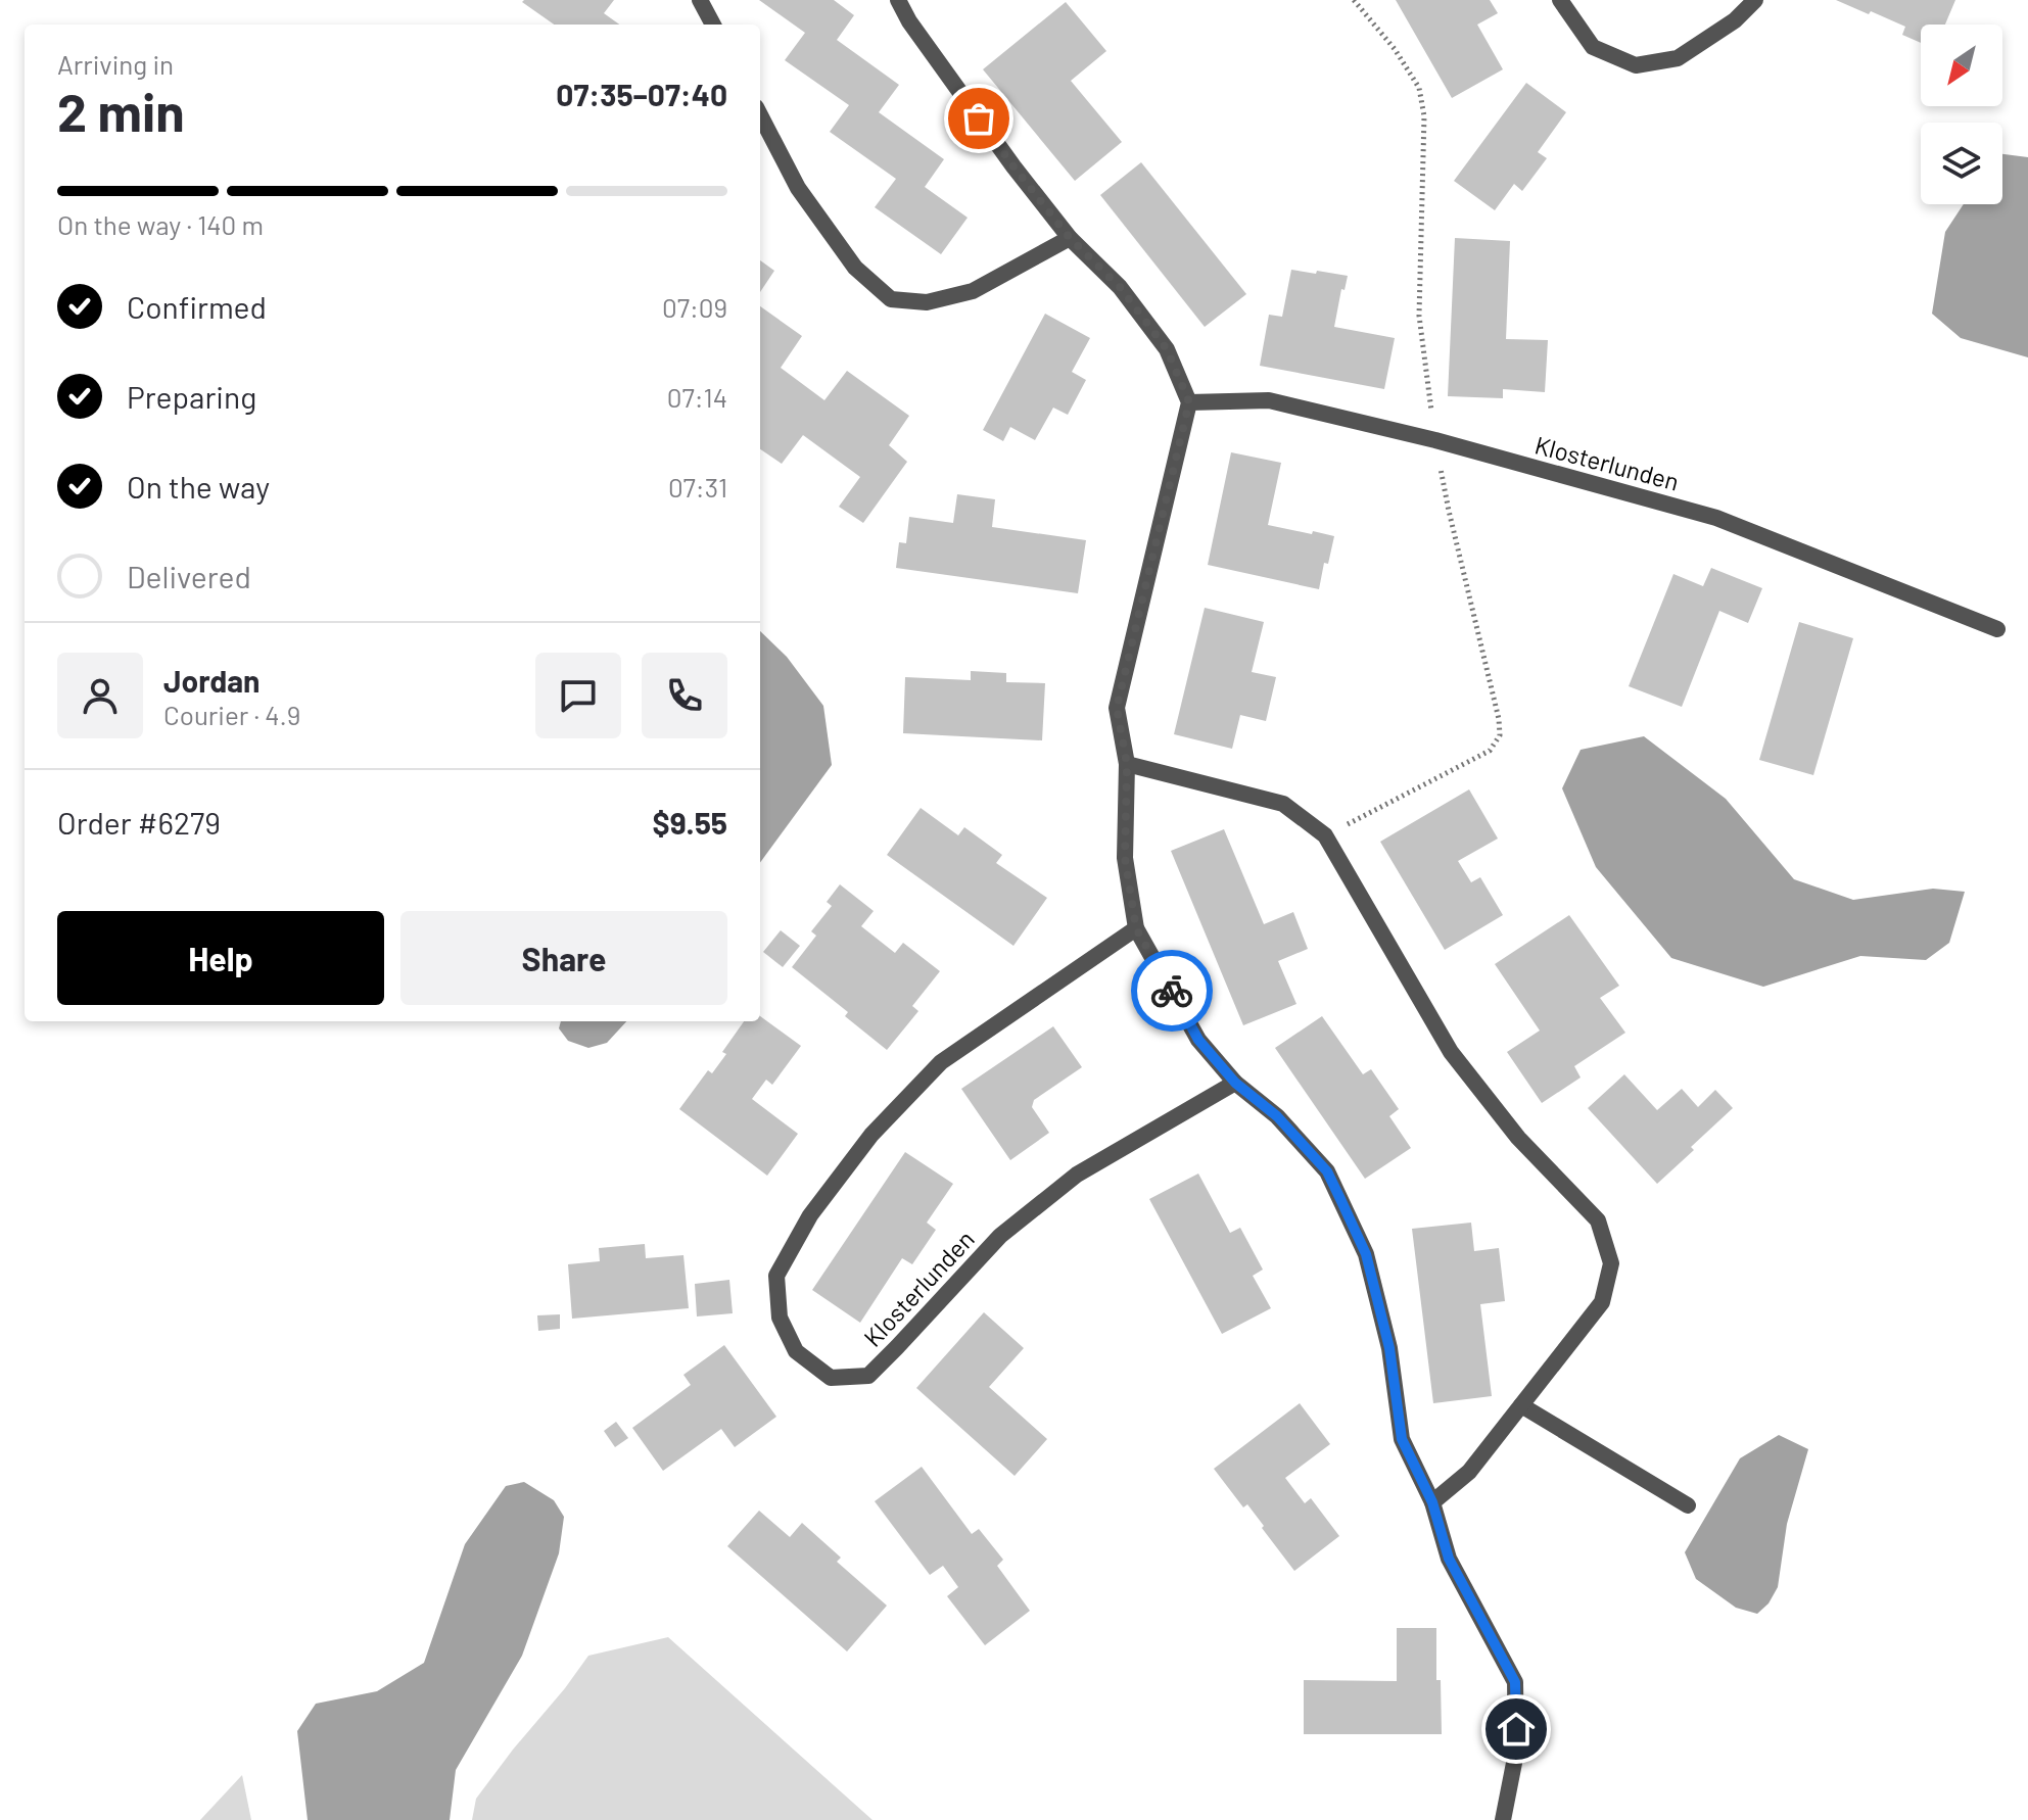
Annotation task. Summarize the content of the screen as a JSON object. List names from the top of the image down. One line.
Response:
{"streets":{"street":["Klosterlunden"]},"north":"bottom left","page":{"heading":["2 min","Arriving in","07:35–07:40"],"panel":["Jordan","Courier · 4.9","Order #6279","$9.55"],"bar":"On the way · 140 m","list":[["Confirmed","07:09"],["Preparing","07:14"],["On the way","07:31"],"Delivered"],"buttons":["Help","Share"]}}
